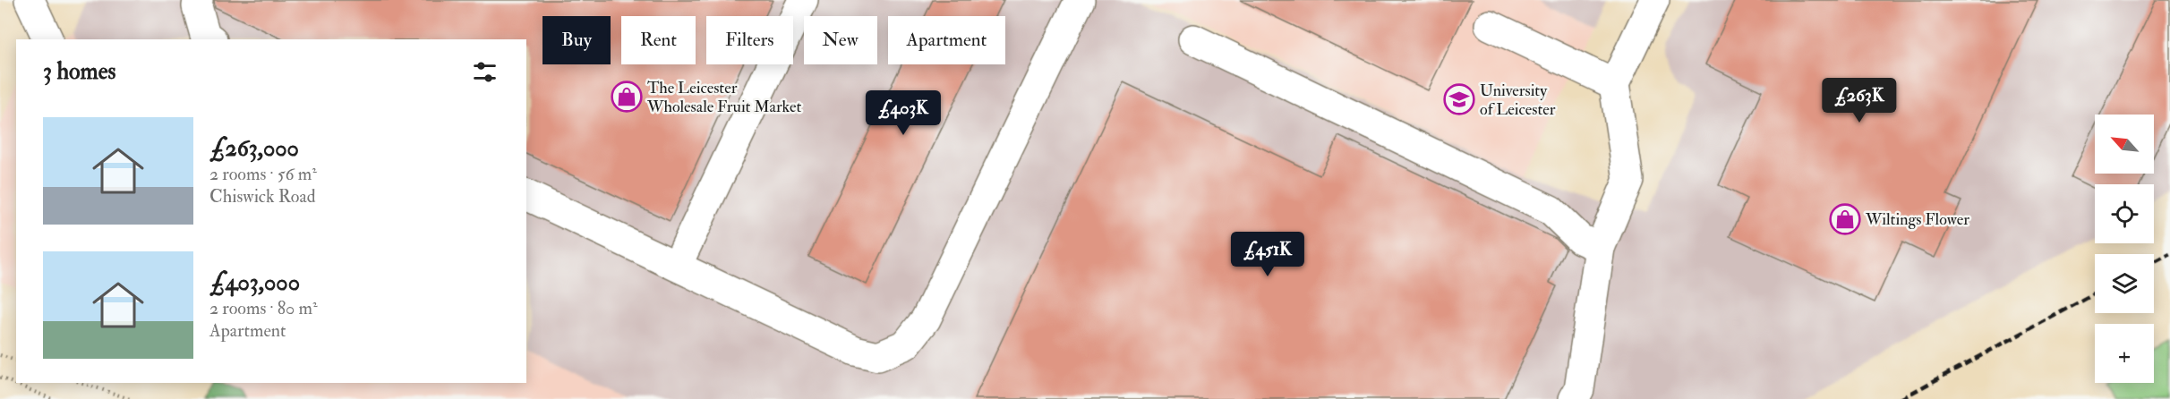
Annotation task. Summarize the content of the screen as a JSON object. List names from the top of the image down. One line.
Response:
{"places":{"shop":["The Leicester Wholesale Fruit Market","Wiltings Flower"],"school or university":["University of Leicester"]},"north":"top left","page":{"chip":["Buy","Rent","Filters","New","Apartment"],"heading":"3 homes","price":["£263K","£403K","£451K"],"list":[{"name":"£263,000","note":"2 rooms · 56 m² · Chiswick Road"},{"name":"£403,000","note":"2 rooms · 80 m² · Apartment"}],"map_buttons":"+"}}
